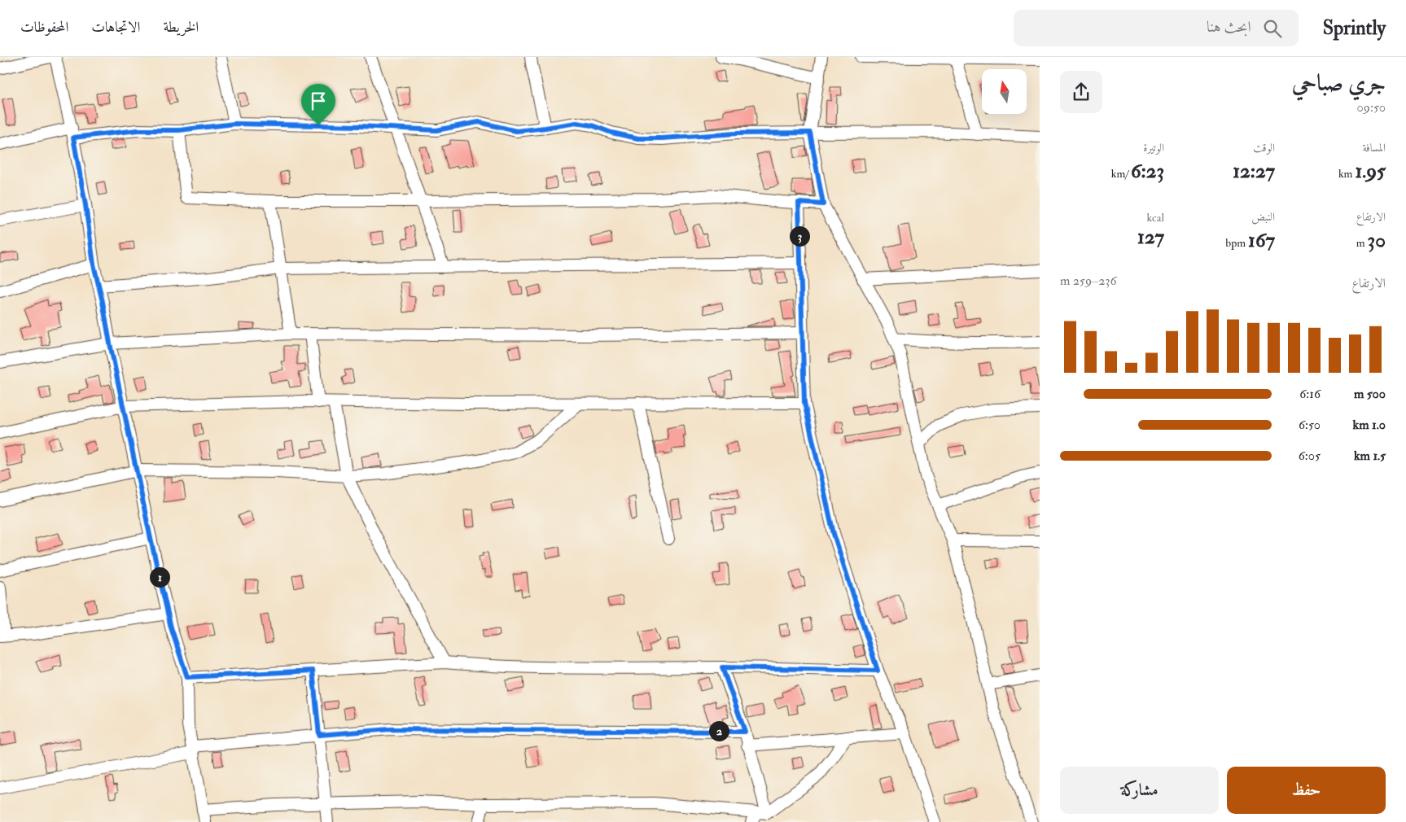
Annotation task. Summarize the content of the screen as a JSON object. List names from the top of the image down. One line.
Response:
{"north":"top","page":{"header":"Sprintly","search":"ابحث هنا","nav":["الخريطة","الاتجاهات","المحفوظات"],"heading":["جري صباحي","09:50"],"stats":[["المسافة","1.95 km"],["الوقت","12:27"],["الوتيرة","6:23 /km"],["الارتفاع","30 m"],["النبض","167 bpm"],["kcal","127"]],"pins":["3","1","2"],"chart":["الارتفاع","236–259 m"],"list":[{"name":"500 m","note":"6:16"},{"name":"1.0 km","note":"6:50"},{"name":"1.5 km","note":"6:05"}],"buttons":["حفظ","مشاركة"]}}
